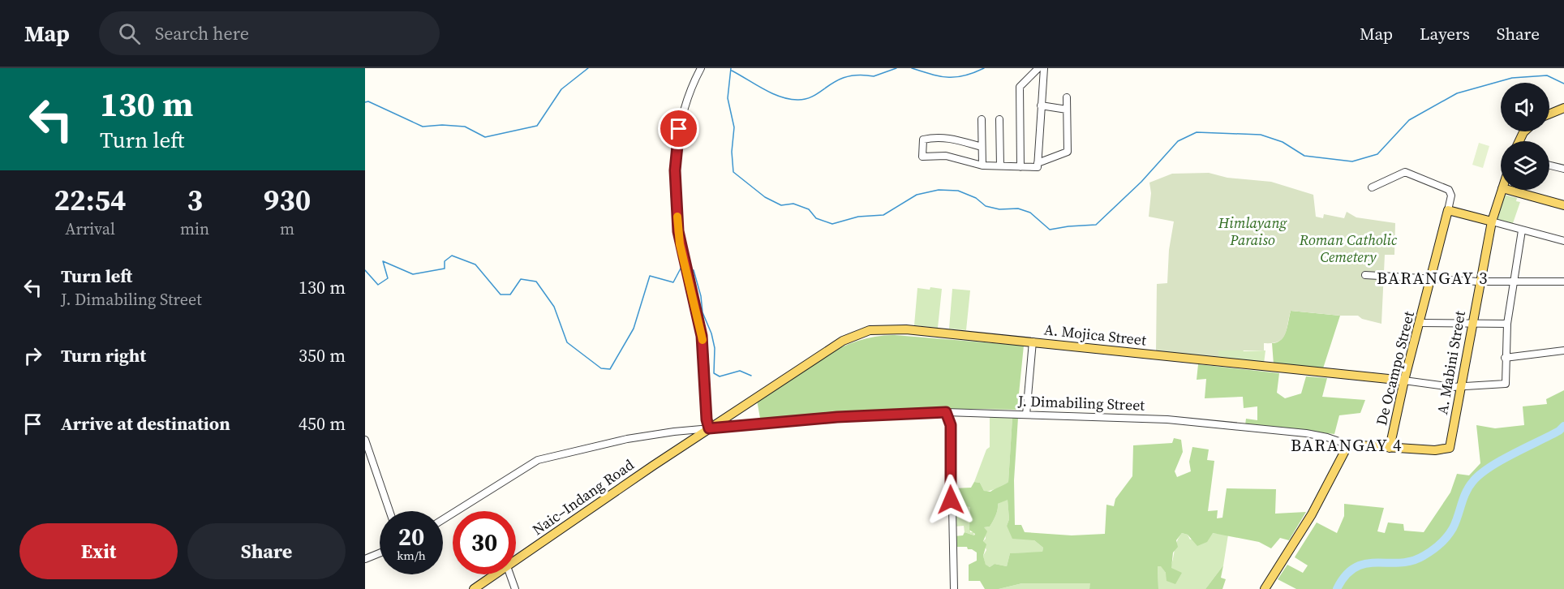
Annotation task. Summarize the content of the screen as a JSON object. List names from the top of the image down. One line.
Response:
{"streets":{"main road":["A. Mojica Street","A. Mabini Street","De Ocampo Street","J. Dimabiling Street","Naic–Indang Road"]},"crossings":[["A. Mojica Street","A. Mabini Street"],["A. Mojica Street","De Ocampo Street"],["A. Mojica Street","J. Dimabiling Street"],["A. Mojica Street","Naic–Indang Road"],["A. Mabini Street","J. Dimabiling Street"],["De Ocampo Street","J. Dimabiling Street"],["J. Dimabiling Street","Naic–Indang Road"]],"districts":["BARANGAY 3","BARANGAY 4"],"parks":["Himlayang Paraiso","Roman Catholic Cemetery"],"page":{"header":"Map","search":"Search here","nav":["Map","Layers","Share"],"turn":["130 m","Turn left"],"eta":["22:54","Arrival","3","min","930","m"],"list":[{"name":"Turn left","note":"J. Dimabiling Street","value":"130 m"},{"name":"Turn right","value":"350 m"},{"name":"Arrive at destination","value":"450 m"}],"speed":"20 km/h","limit":"30","buttons":["Exit","Share"]}}
